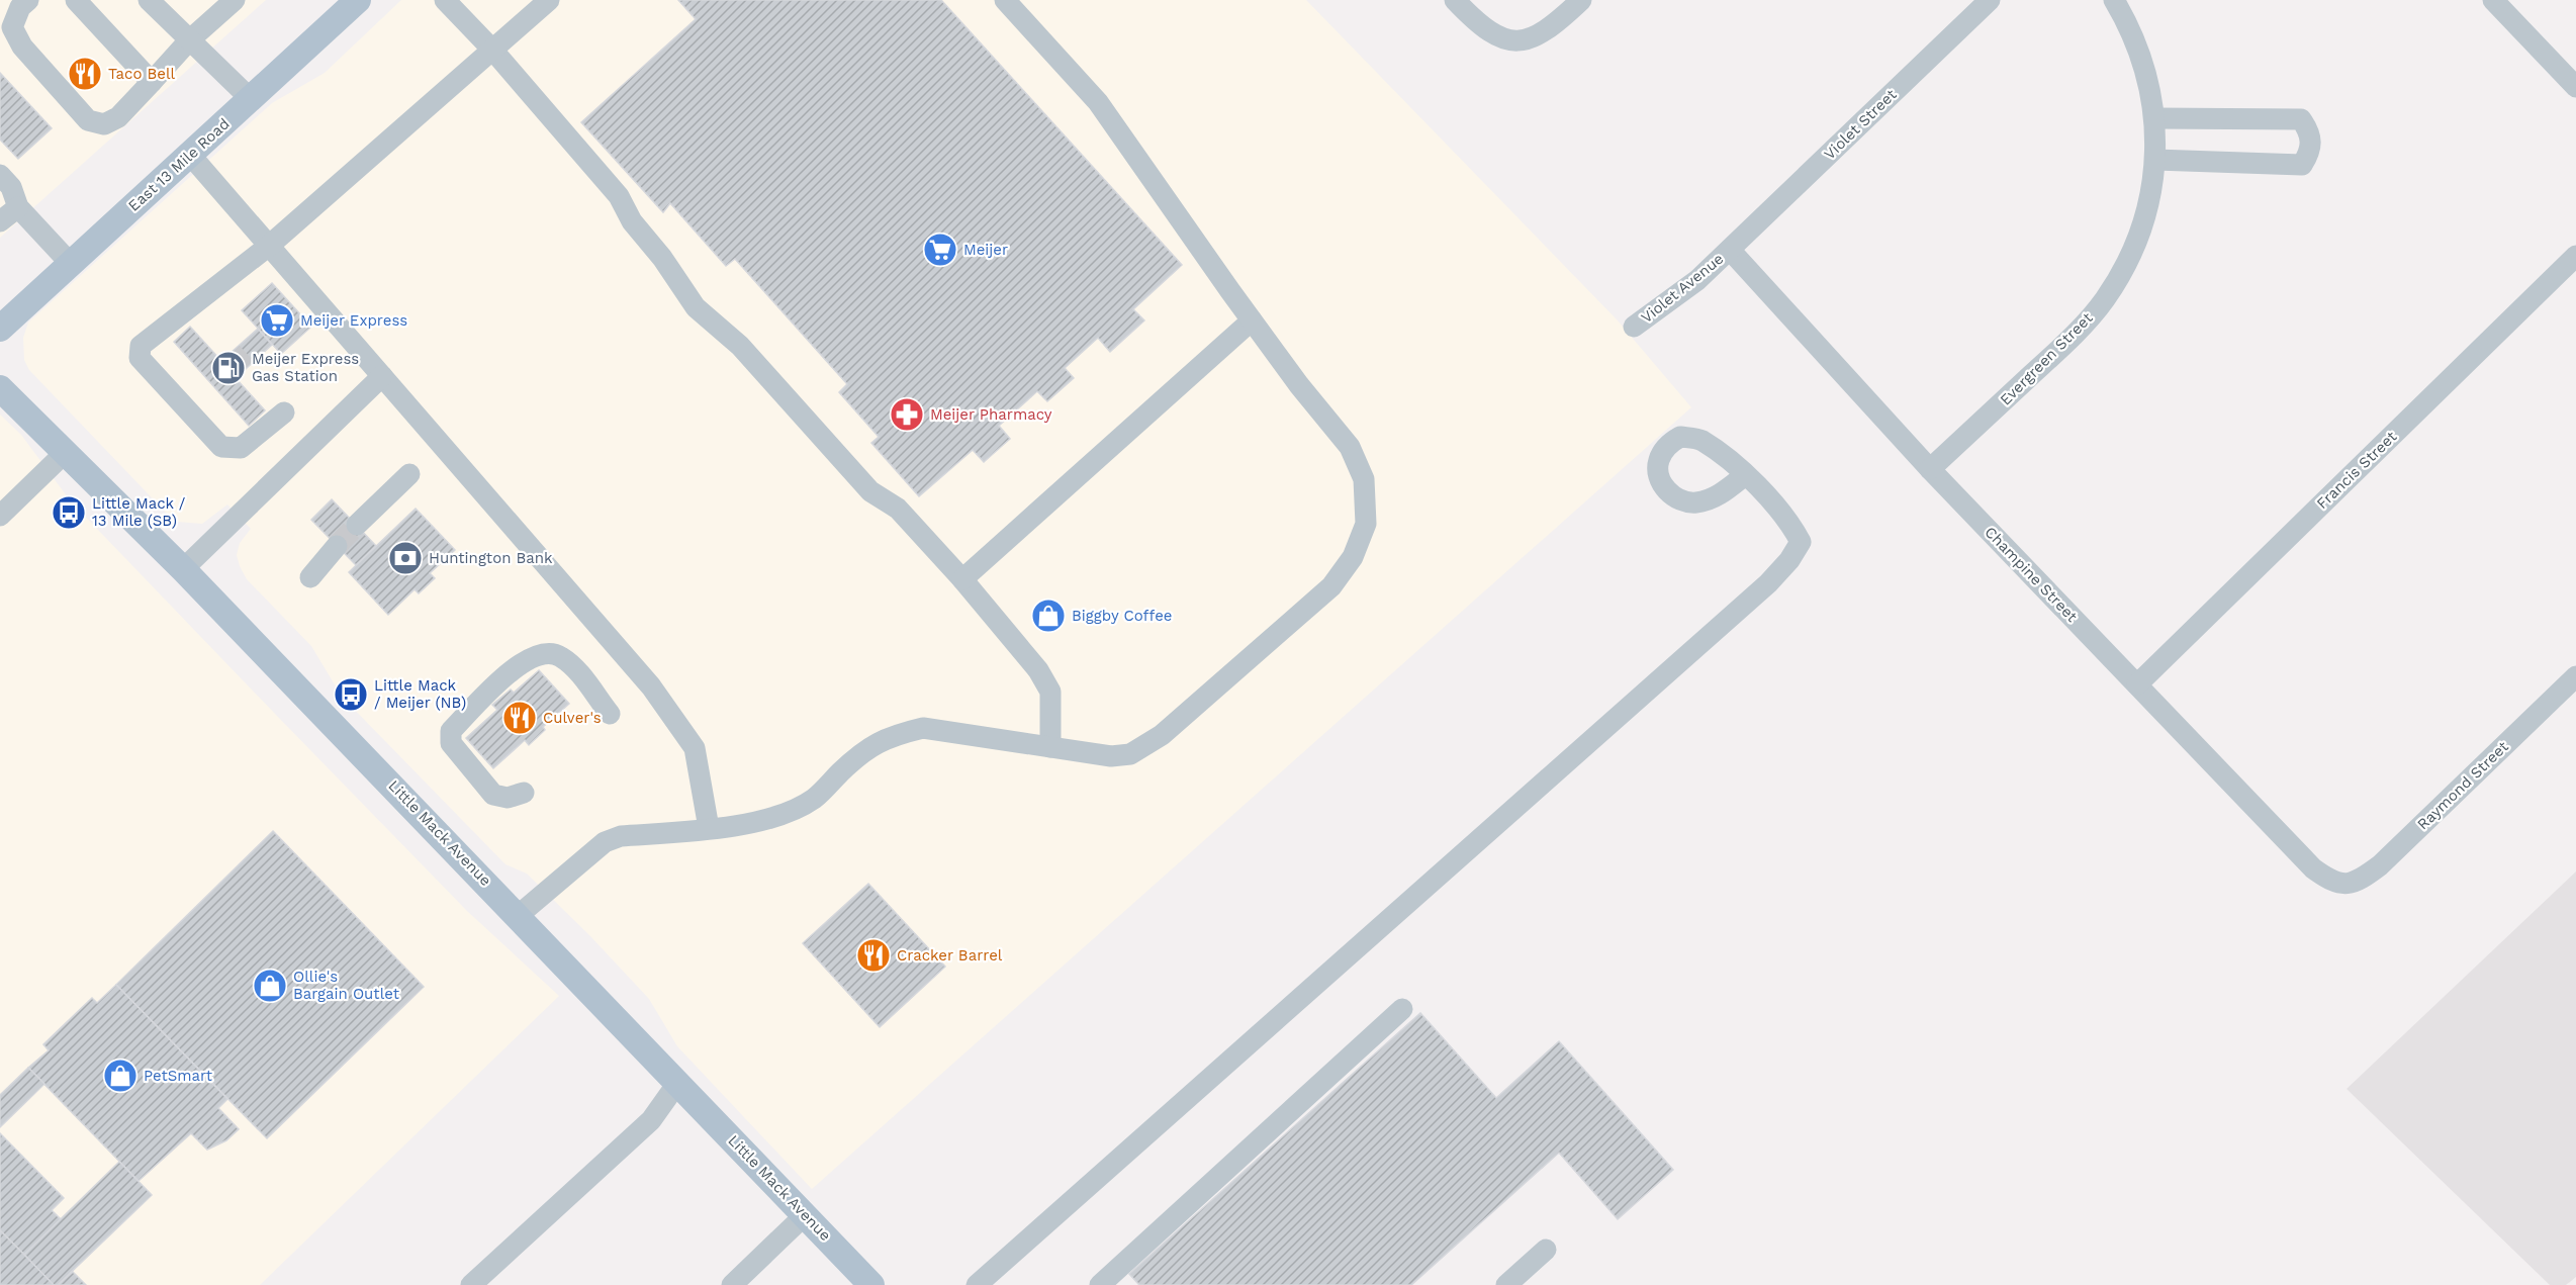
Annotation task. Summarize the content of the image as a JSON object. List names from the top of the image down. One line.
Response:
{"streets":{"main road":["East 13 Mile Road","Little Mack Avenue"],"street":["Violet Street","Violet Avenue","Evergreen Street","Francis Street","Champine Street","Raymond Street"]},"crossings":[["Violet Street","Violet Avenue"],["Violet Street","Champine Street"],["Violet Avenue","Champine Street"],["Evergreen Street","Champine Street"],["Francis Street","Champine Street"],["Champine Street","Raymond Street"]],"places":{"restaurant":["Taco Bell","Culver's","Cracker Barrel"],"supermarket":["Meijer","Meijer Express"],"fuel station":["Meijer Express Gas Station"],"pharmacy":["Meijer Pharmacy"],"bus stop":["Little Mack / 13 Mile (SB)","Little Mack / Meijer (NB)"],"bank":["Huntington Bank"],"shop":["Biggby Coffee","Ollie's Bargain Outlet","PetSmart"]}}
